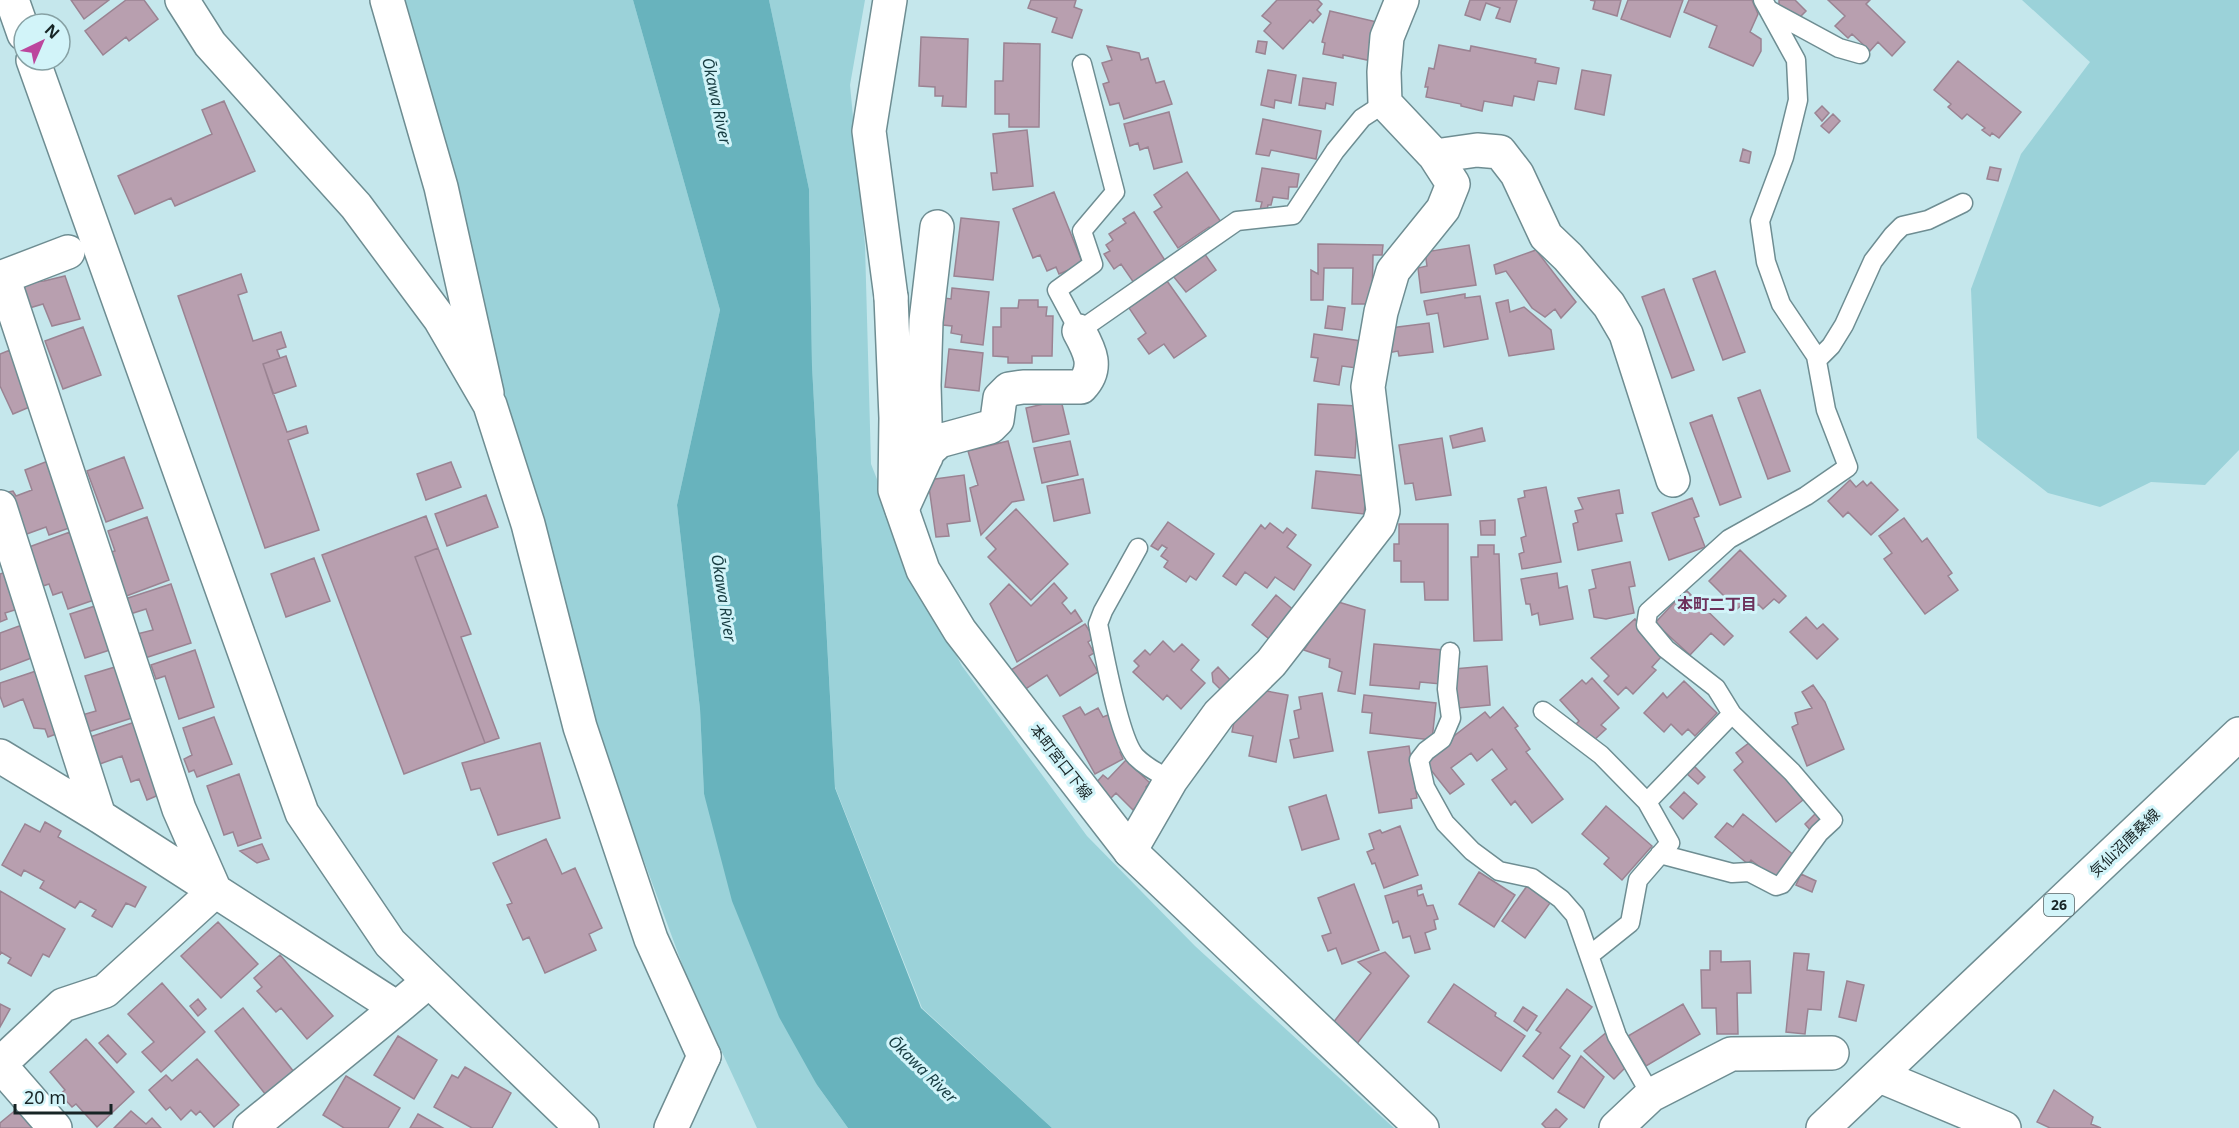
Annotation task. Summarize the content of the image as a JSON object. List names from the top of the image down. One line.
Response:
{"streets":{"street":["本町宮口下線","気仙沼唐桑線","26"]},"districts":["本町二丁目"],"water":["Ōkawa River"],"scale_bar":"20 m","north":"top right"}
